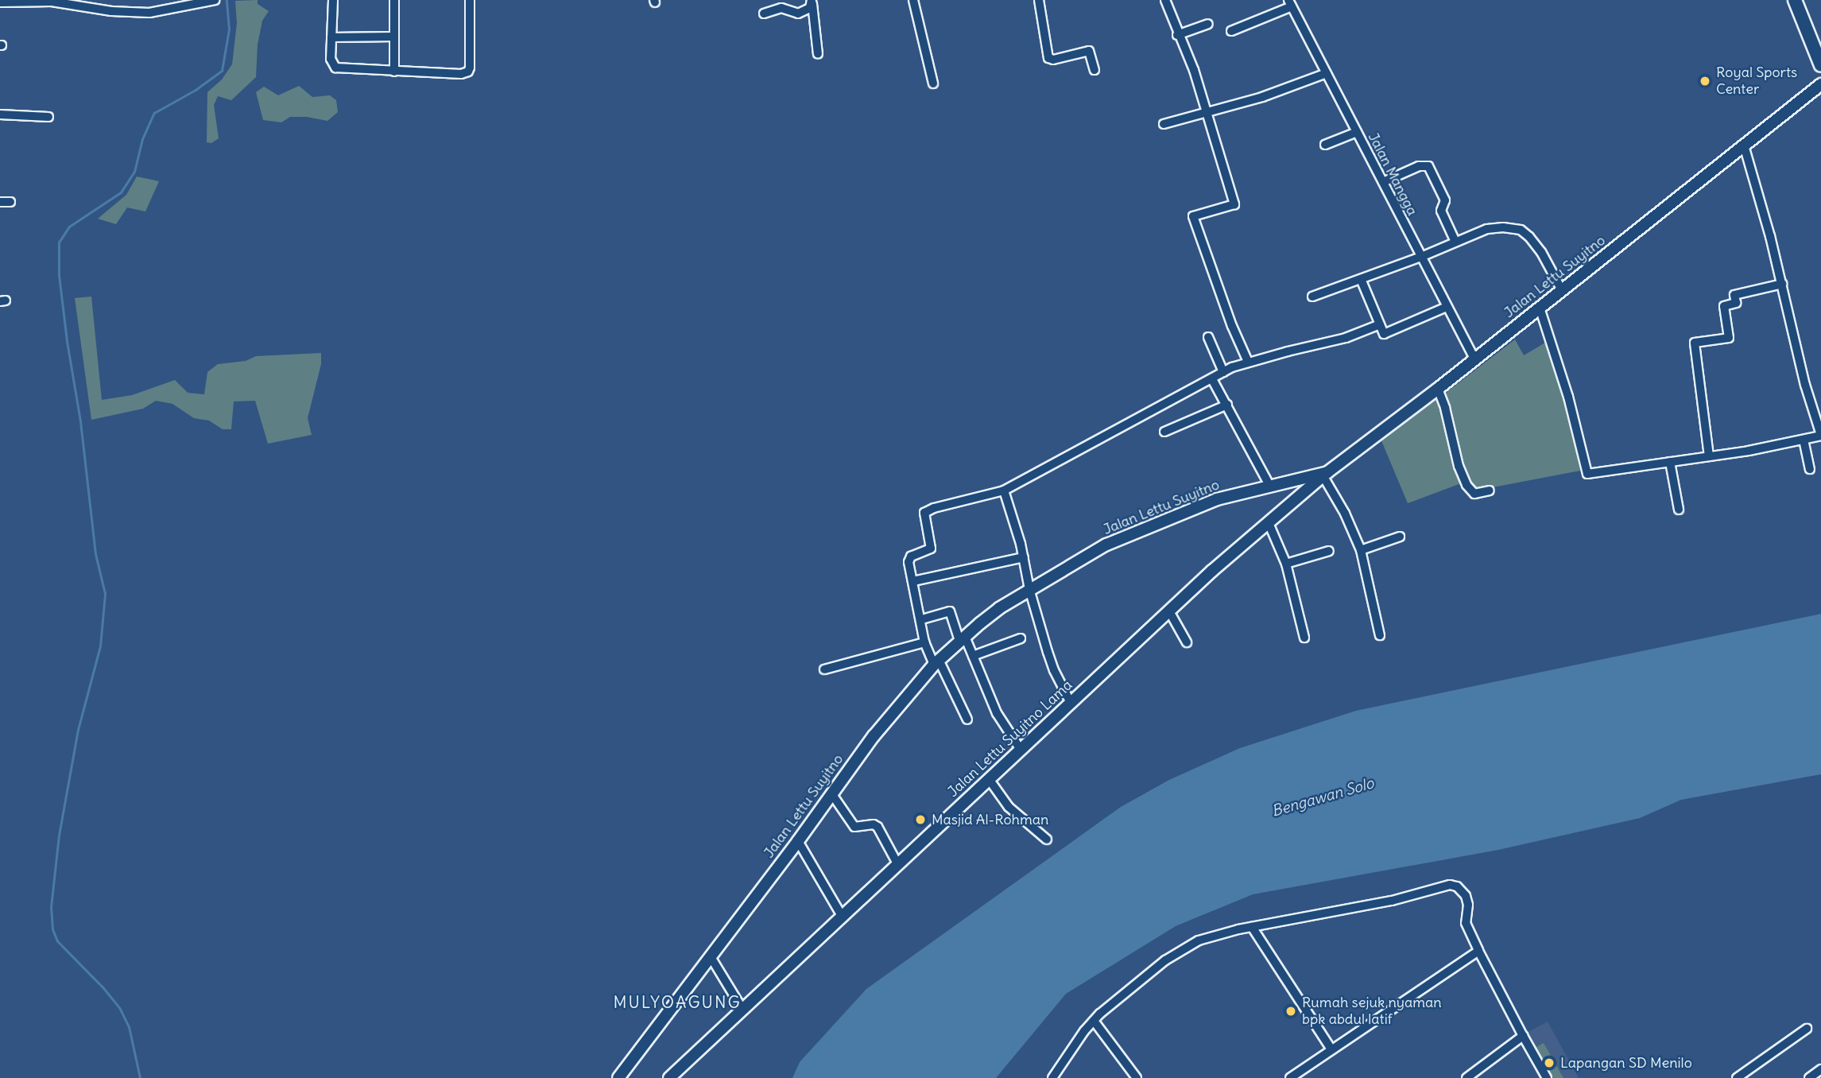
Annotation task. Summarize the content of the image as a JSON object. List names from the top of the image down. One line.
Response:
{"streets":{"main road":["Jalan Lettu Suyitno","Jalan Lettu Suyitno Lama"],"street":["Jalan Mangga"]},"crossings":[["Jalan Mangga","Jalan Lettu Suyitno"],["Jalan Lettu Suyitno","Jalan Lettu Suyitno Lama"]],"districts":["MULYOAGUNG"],"water":["Bengawan Solo"],"places":["Royal Sports Center","Masjid Al-Rohman","Rumah sejuk nyaman bpk abdul latif","Lapangan SD Menilo"]}
